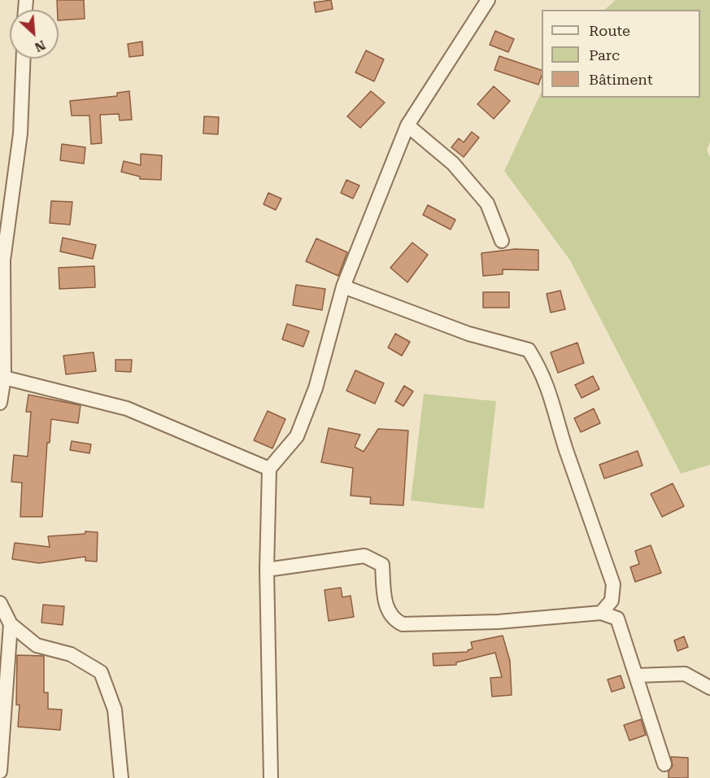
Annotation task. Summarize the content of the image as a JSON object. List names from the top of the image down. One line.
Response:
{"legend":["Route","Parc","Bâtiment"],"north":"bottom right"}
